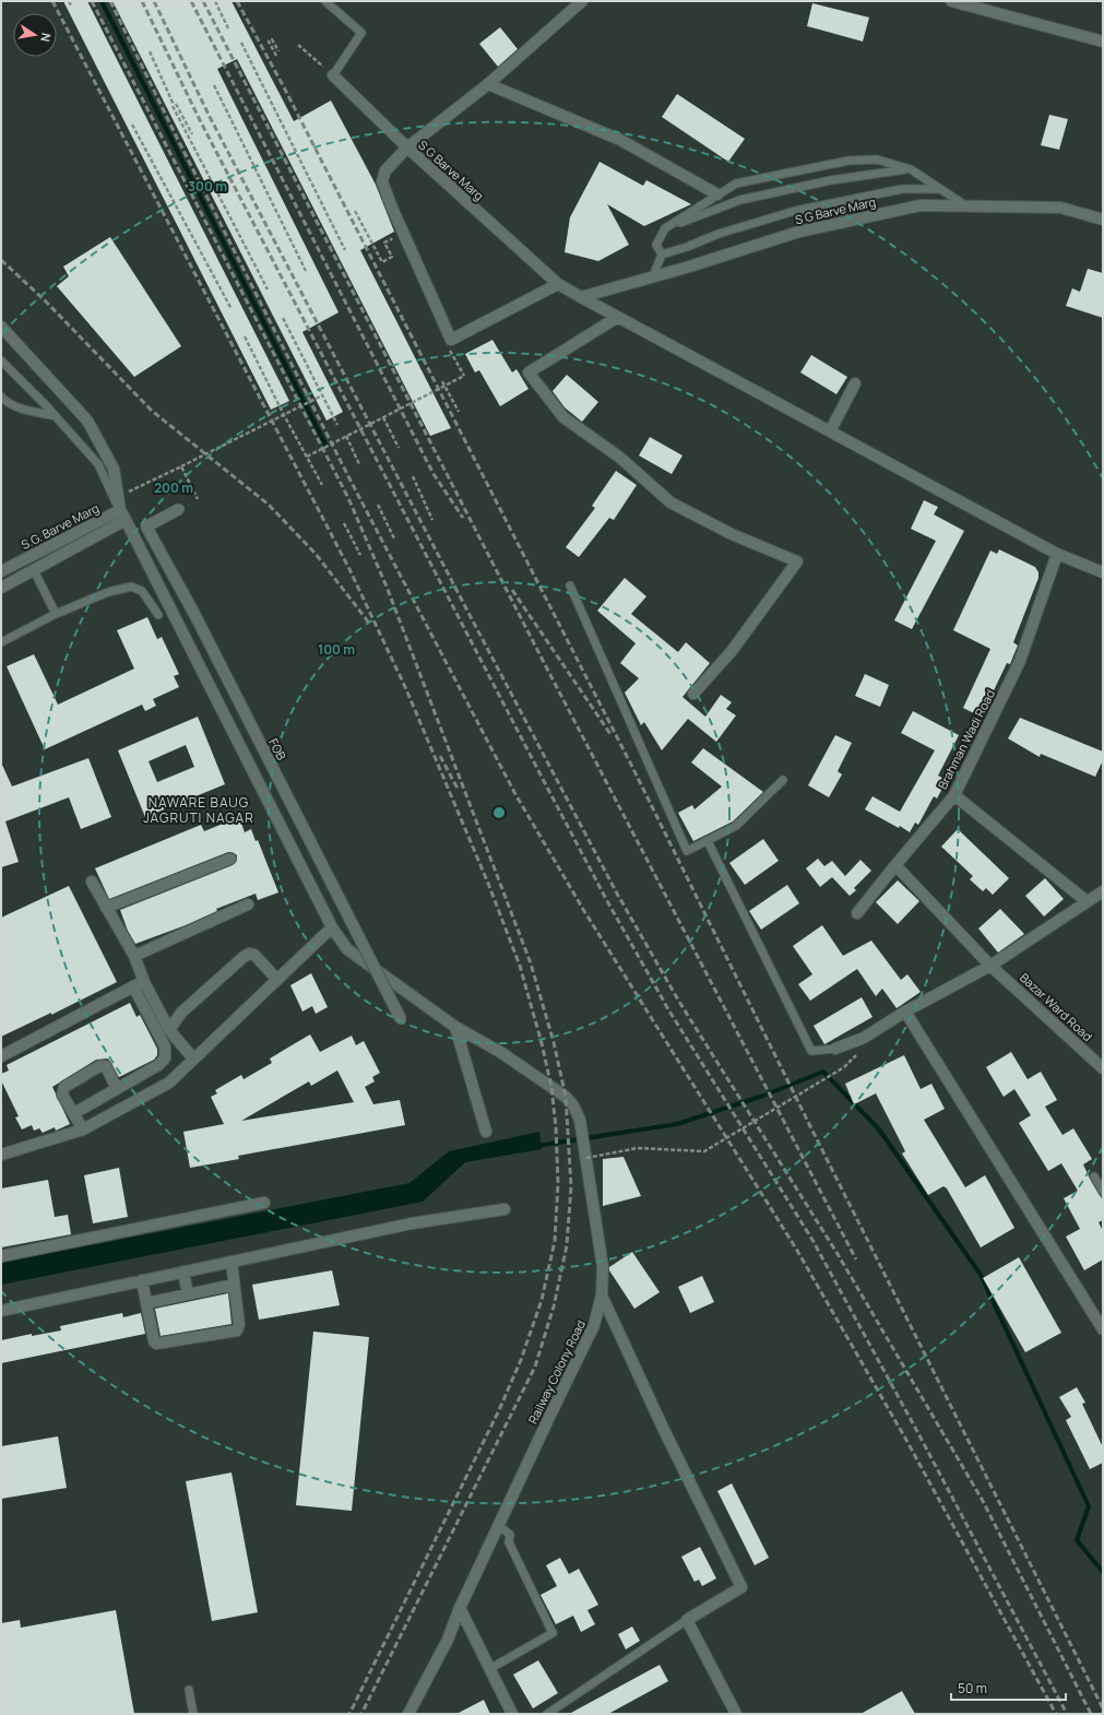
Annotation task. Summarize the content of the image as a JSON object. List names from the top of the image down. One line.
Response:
{"streets":{"street":["S G Barve Marg","S.G. Barve Marg","Brahman Wadi Road","FOB","Bazar Ward Road","Railway Colony Road"]},"crossings":[["S G Barve Marg","Brahman Wadi Road"],["S.G. Barve Marg","Railway Colony Road"],["Brahman Wadi Road","Bazar Ward Road"]],"districts":["NAWARE BAUG JAGRUTI NAGAR"],"scale_bar":"50 m","north":"right","rings":["300 m","200 m","100 m"]}
